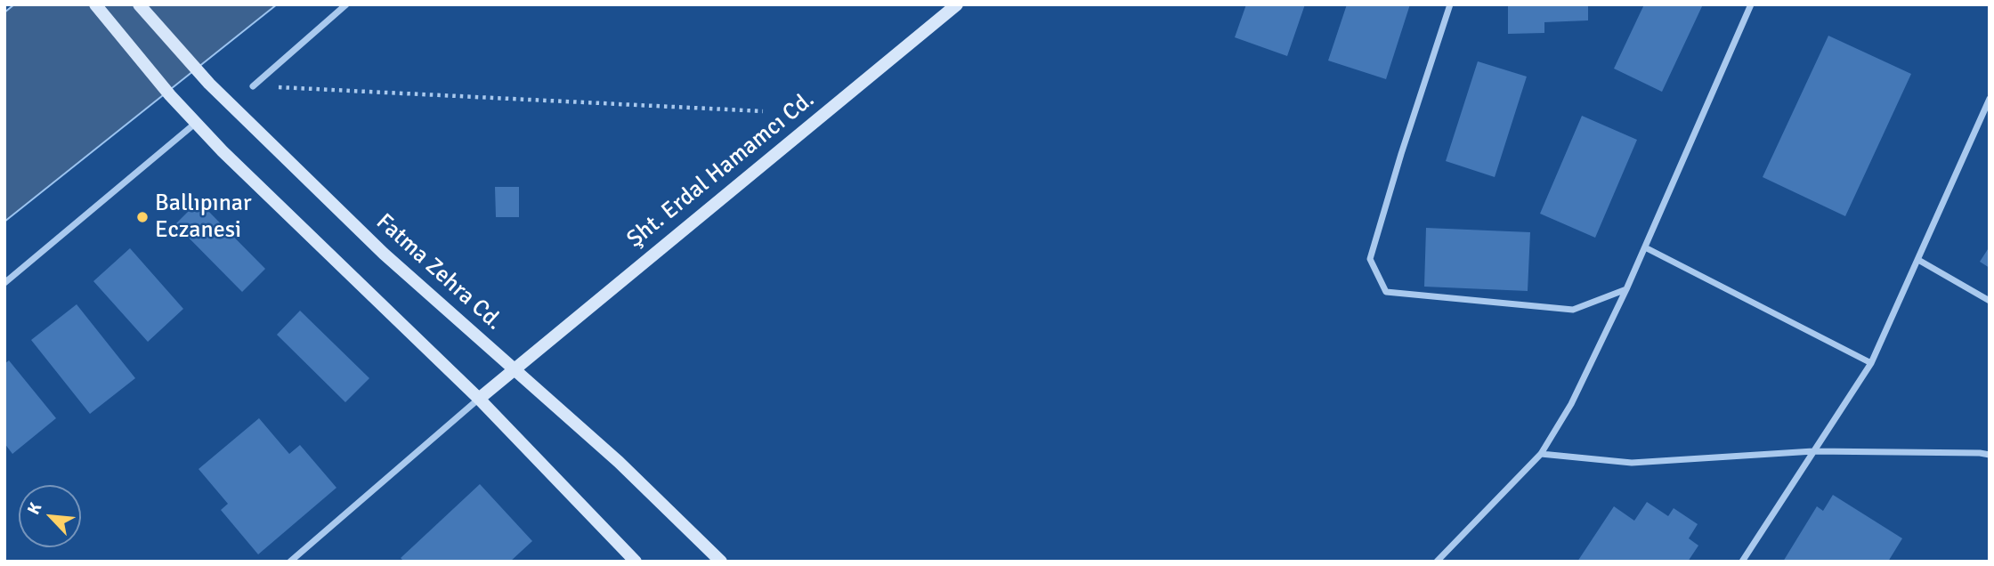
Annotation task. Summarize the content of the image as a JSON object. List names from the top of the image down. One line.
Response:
{"streets":{"main road":["Şht. Erdal Hamamcı Cd.","Fatma Zehra Cd."]},"crossings":[["Şht. Erdal Hamamcı Cd.","Fatma Zehra Cd."]],"places":["Ballıpınar Eczanesi"],"north":"top left"}
